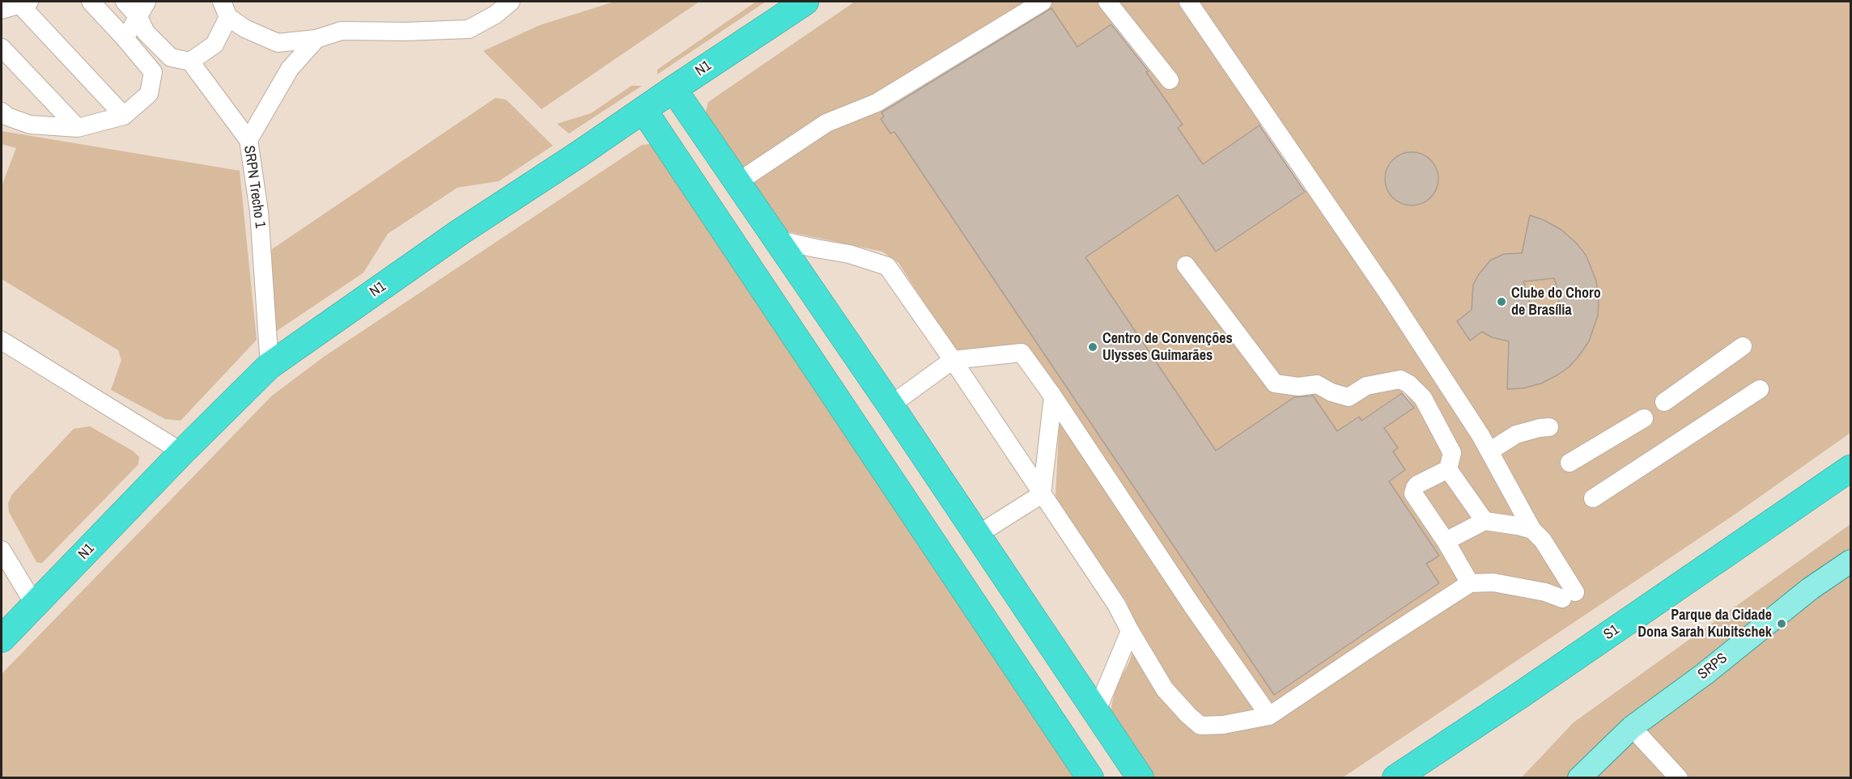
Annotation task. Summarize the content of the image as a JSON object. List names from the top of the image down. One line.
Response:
{"streets":{"highway":["N1","S1"],"main road":["SRPS"],"lane":["SRPN Trecho 1"]},"crossings":[["N1","SRPN Trecho 1"]],"places":["Clube do Choro de Brasília","Centro de Convenções Ulysses Guimarães","Parque da Cidade Dona Sarah Kubitschek"]}
